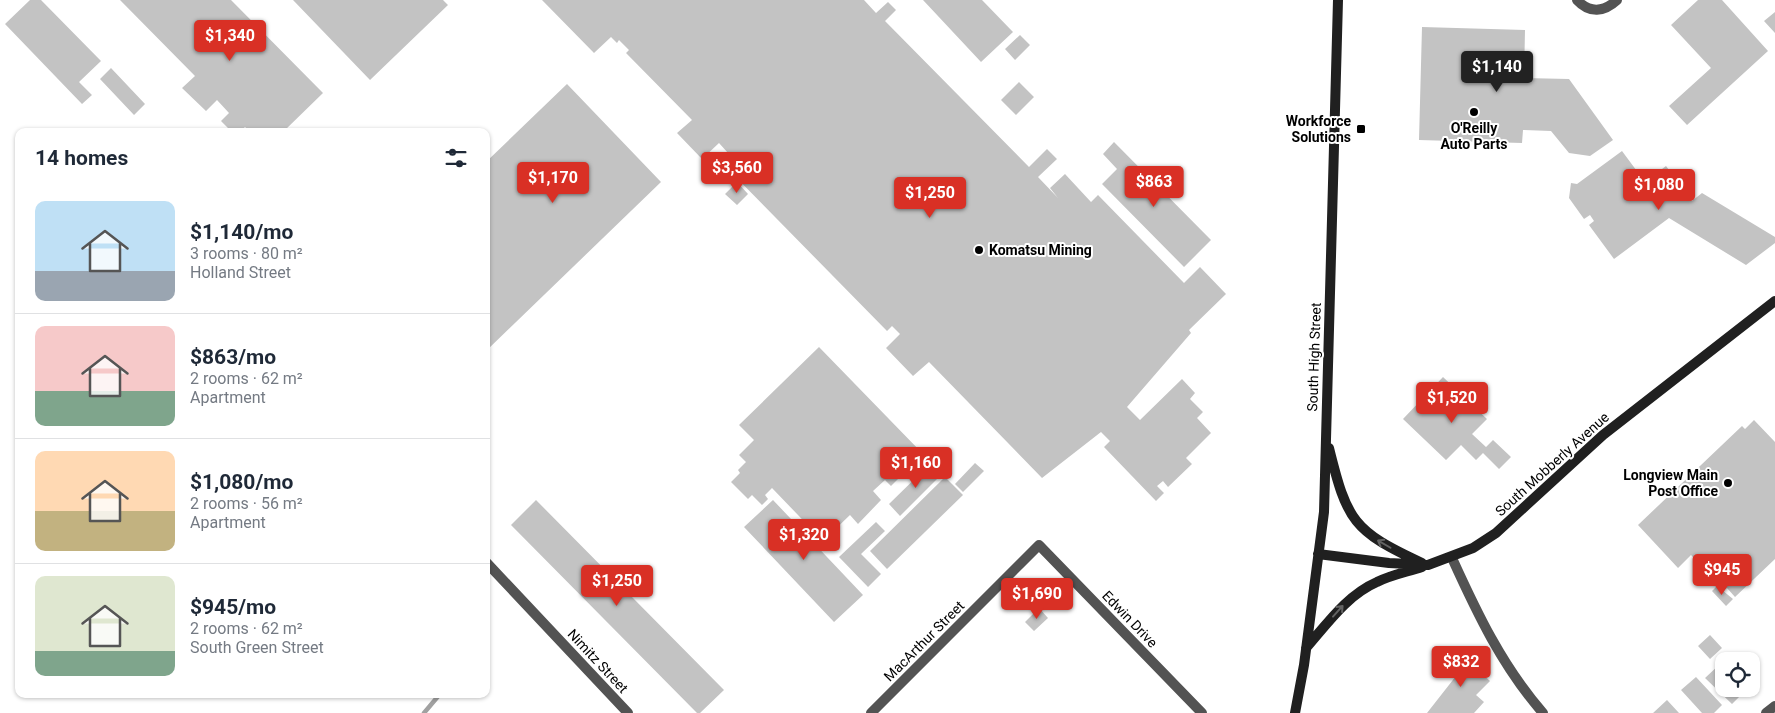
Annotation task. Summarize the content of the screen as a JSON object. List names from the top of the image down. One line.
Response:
{"streets":{"main road":["South High Street","South Mobberly Avenue"],"street":["Edwin Drive","MacArthur Street","Nimitz Street"]},"crossings":[["South High Street","South Mobberly Avenue"],["Edwin Drive","MacArthur Street"]],"places":{"other":["O'Reilly Auto Parts","Komatsu Mining","Longview Main Post Office"],"transit":["Workforce Solutions"]},"page":{"price":["$1,340","$1,140","$3,560","$1,170","$863","$1,080","$1,250","$1,520","$1,160","$1,320","$945","$1,250","$1,690","$832"],"heading":"14 homes","list":[{"name":"$1,140/mo","note":"3 rooms · 80 m² · Holland Street"},{"name":"$863/mo","note":"2 rooms · 62 m² · Apartment"},{"name":"$1,080/mo","note":"2 rooms · 56 m² · Apartment"},{"name":"$945/mo","note":"2 rooms · 62 m² · South Green Street"}]}}
